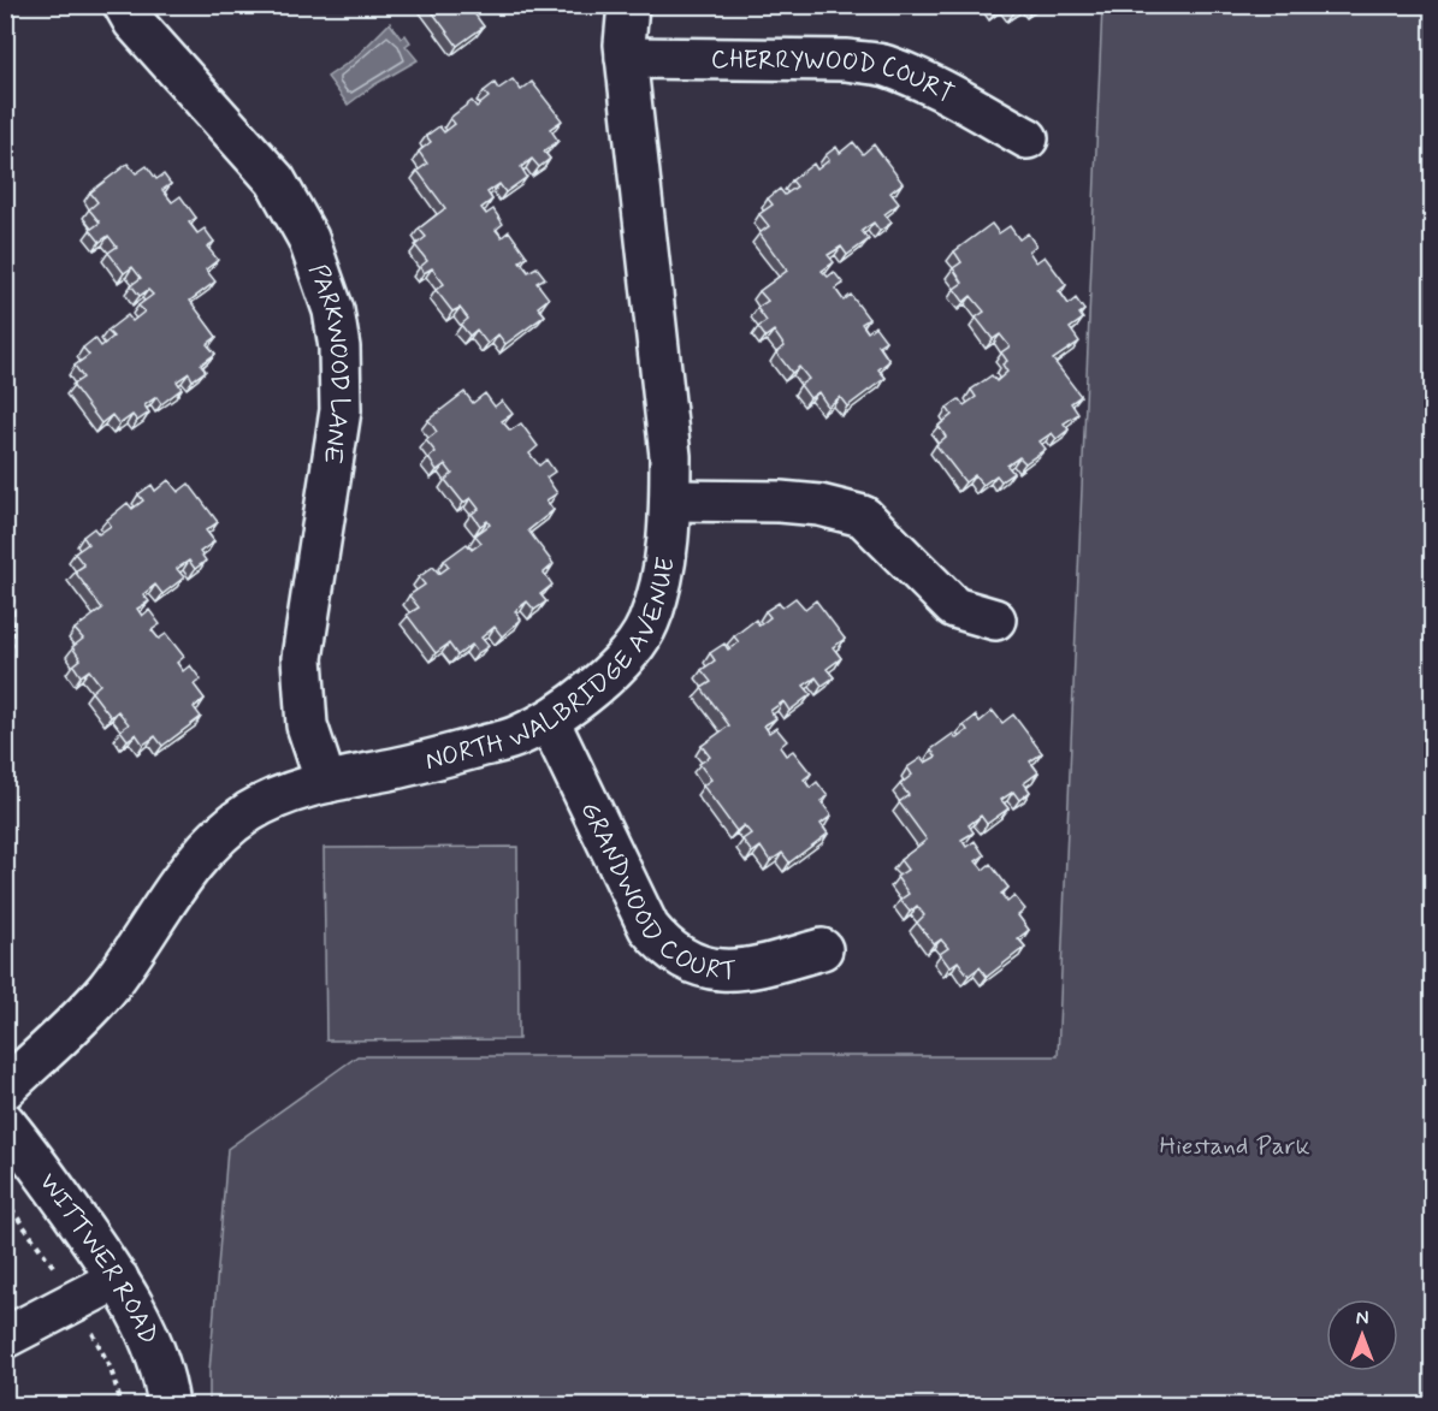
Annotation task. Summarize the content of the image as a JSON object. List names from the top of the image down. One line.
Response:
{"streets":{"street":["CHERRYWOOD COURT","PARKWOOD LANE","NORTH WALBRIDGE AVENUE","GRANDWOOD COURT","WITTWER ROAD"]},"crossings":[["CHERRYWOOD COURT","NORTH WALBRIDGE AVENUE"],["PARKWOOD LANE","NORTH WALBRIDGE AVENUE"],["NORTH WALBRIDGE AVENUE","GRANDWOOD COURT"]],"parks":["Hiestand Park"],"north":"top"}
